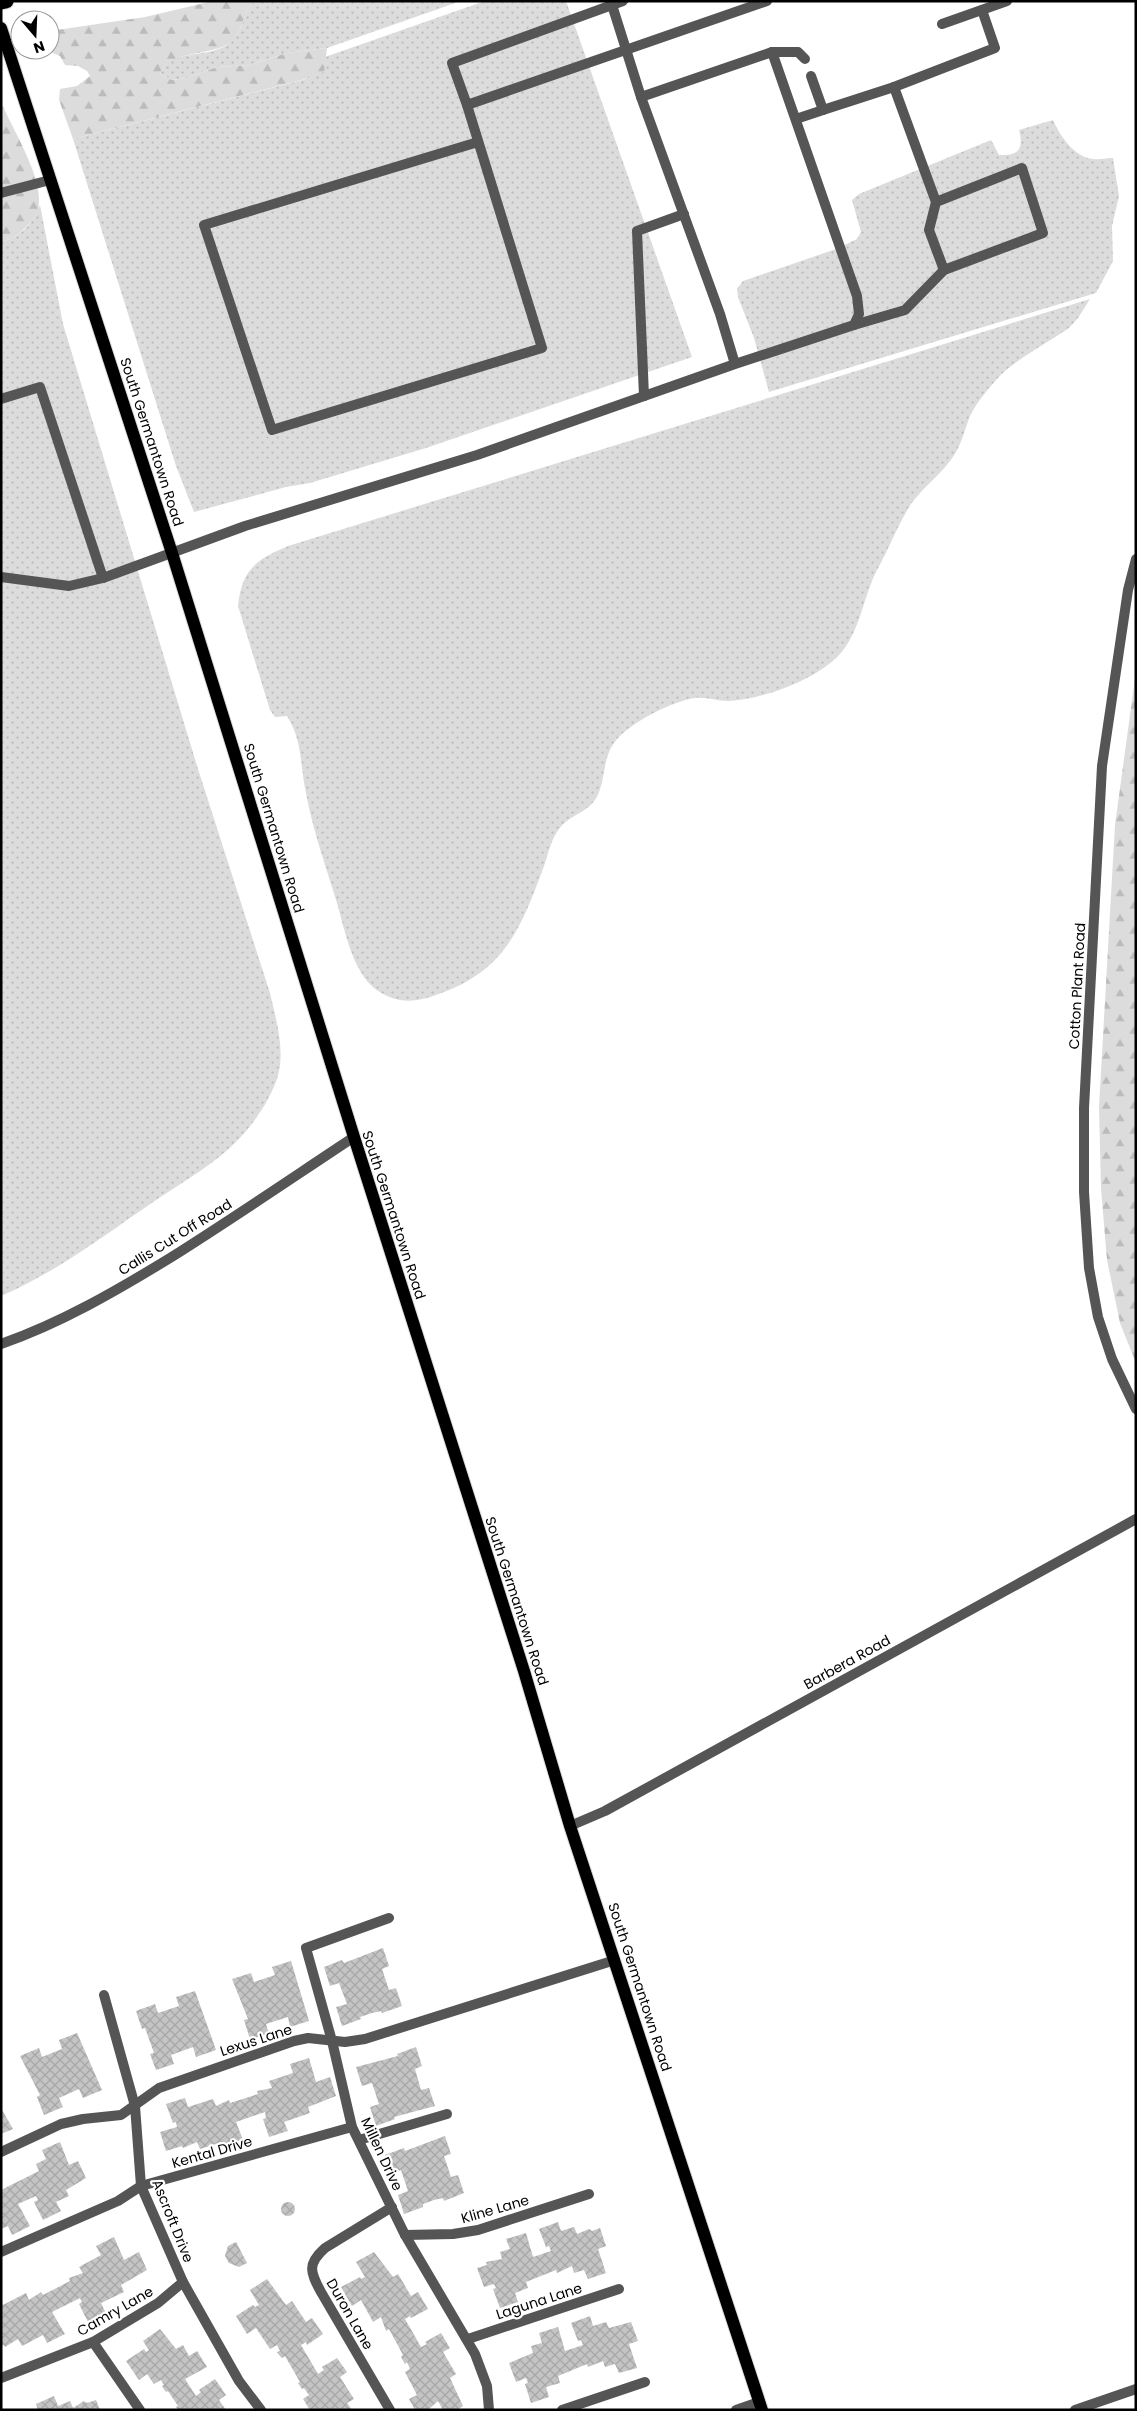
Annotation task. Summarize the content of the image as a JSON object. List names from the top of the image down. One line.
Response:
{"streets":{"main road":["South Germantown Road"],"street":["Cotton Plant Road","Callis Cut Off Road","Barbera Road","Lexus Lane","Kental Drive","Millen Drive","Kline Lane","Ascroft Drive","Laguna Lane","Camry Lane","Duron Lane"]},"crossings":[["South Germantown Road","Callis Cut Off Road"],["South Germantown Road","Barbera Road"],["South Germantown Road","Lexus Lane"],["Lexus Lane","Millen Drive"],["Lexus Lane","Ascroft Drive"],["Kental Drive","Millen Drive"],["Kental Drive","Ascroft Drive"],["Millen Drive","Kline Lane"],["Millen Drive","Laguna Lane"],["Millen Drive","Duron Lane"],["Ascroft Drive","Camry Lane"]],"north":"bottom"}
